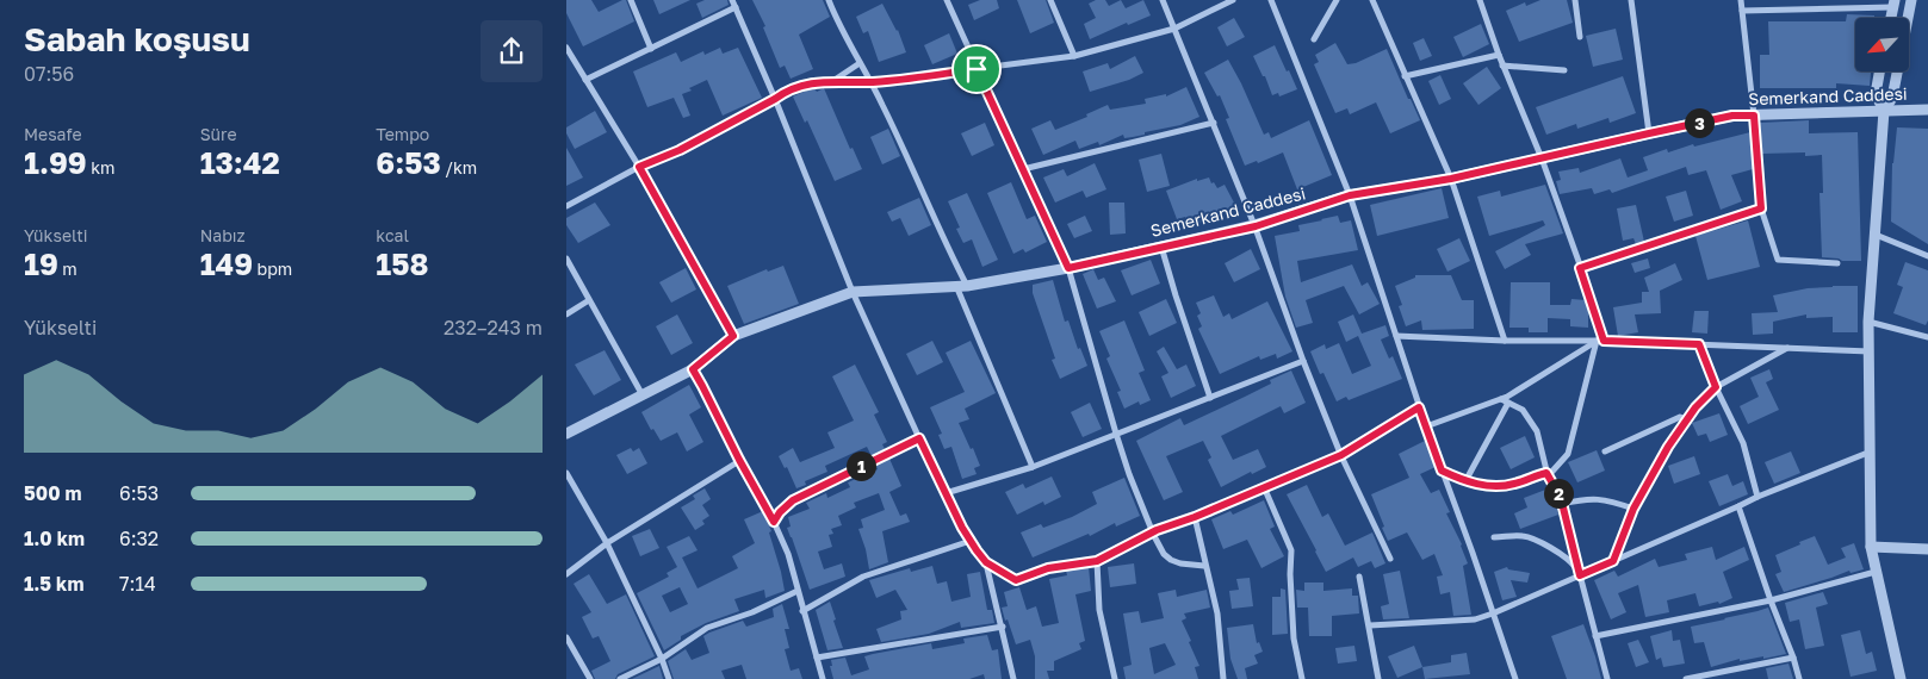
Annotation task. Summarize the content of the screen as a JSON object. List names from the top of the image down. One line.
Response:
{"streets":{"street":["Semerkand Caddesi"]},"north":"bottom left","page":{"heading":["Sabah koşusu","07:56"],"stats":[["Mesafe","1.99 km"],["Süre","13:42"],["Tempo","6:53 /km"],["Yükselti","19 m"],["Nabız","149 bpm"],["kcal","158"]],"pins":["3","1","2"],"chart":["Yükselti","232–243 m"],"list":[{"name":"500 m","note":"6:53"},{"name":"1.0 km","note":"6:32"},{"name":"1.5 km","note":"7:14"}]}}
